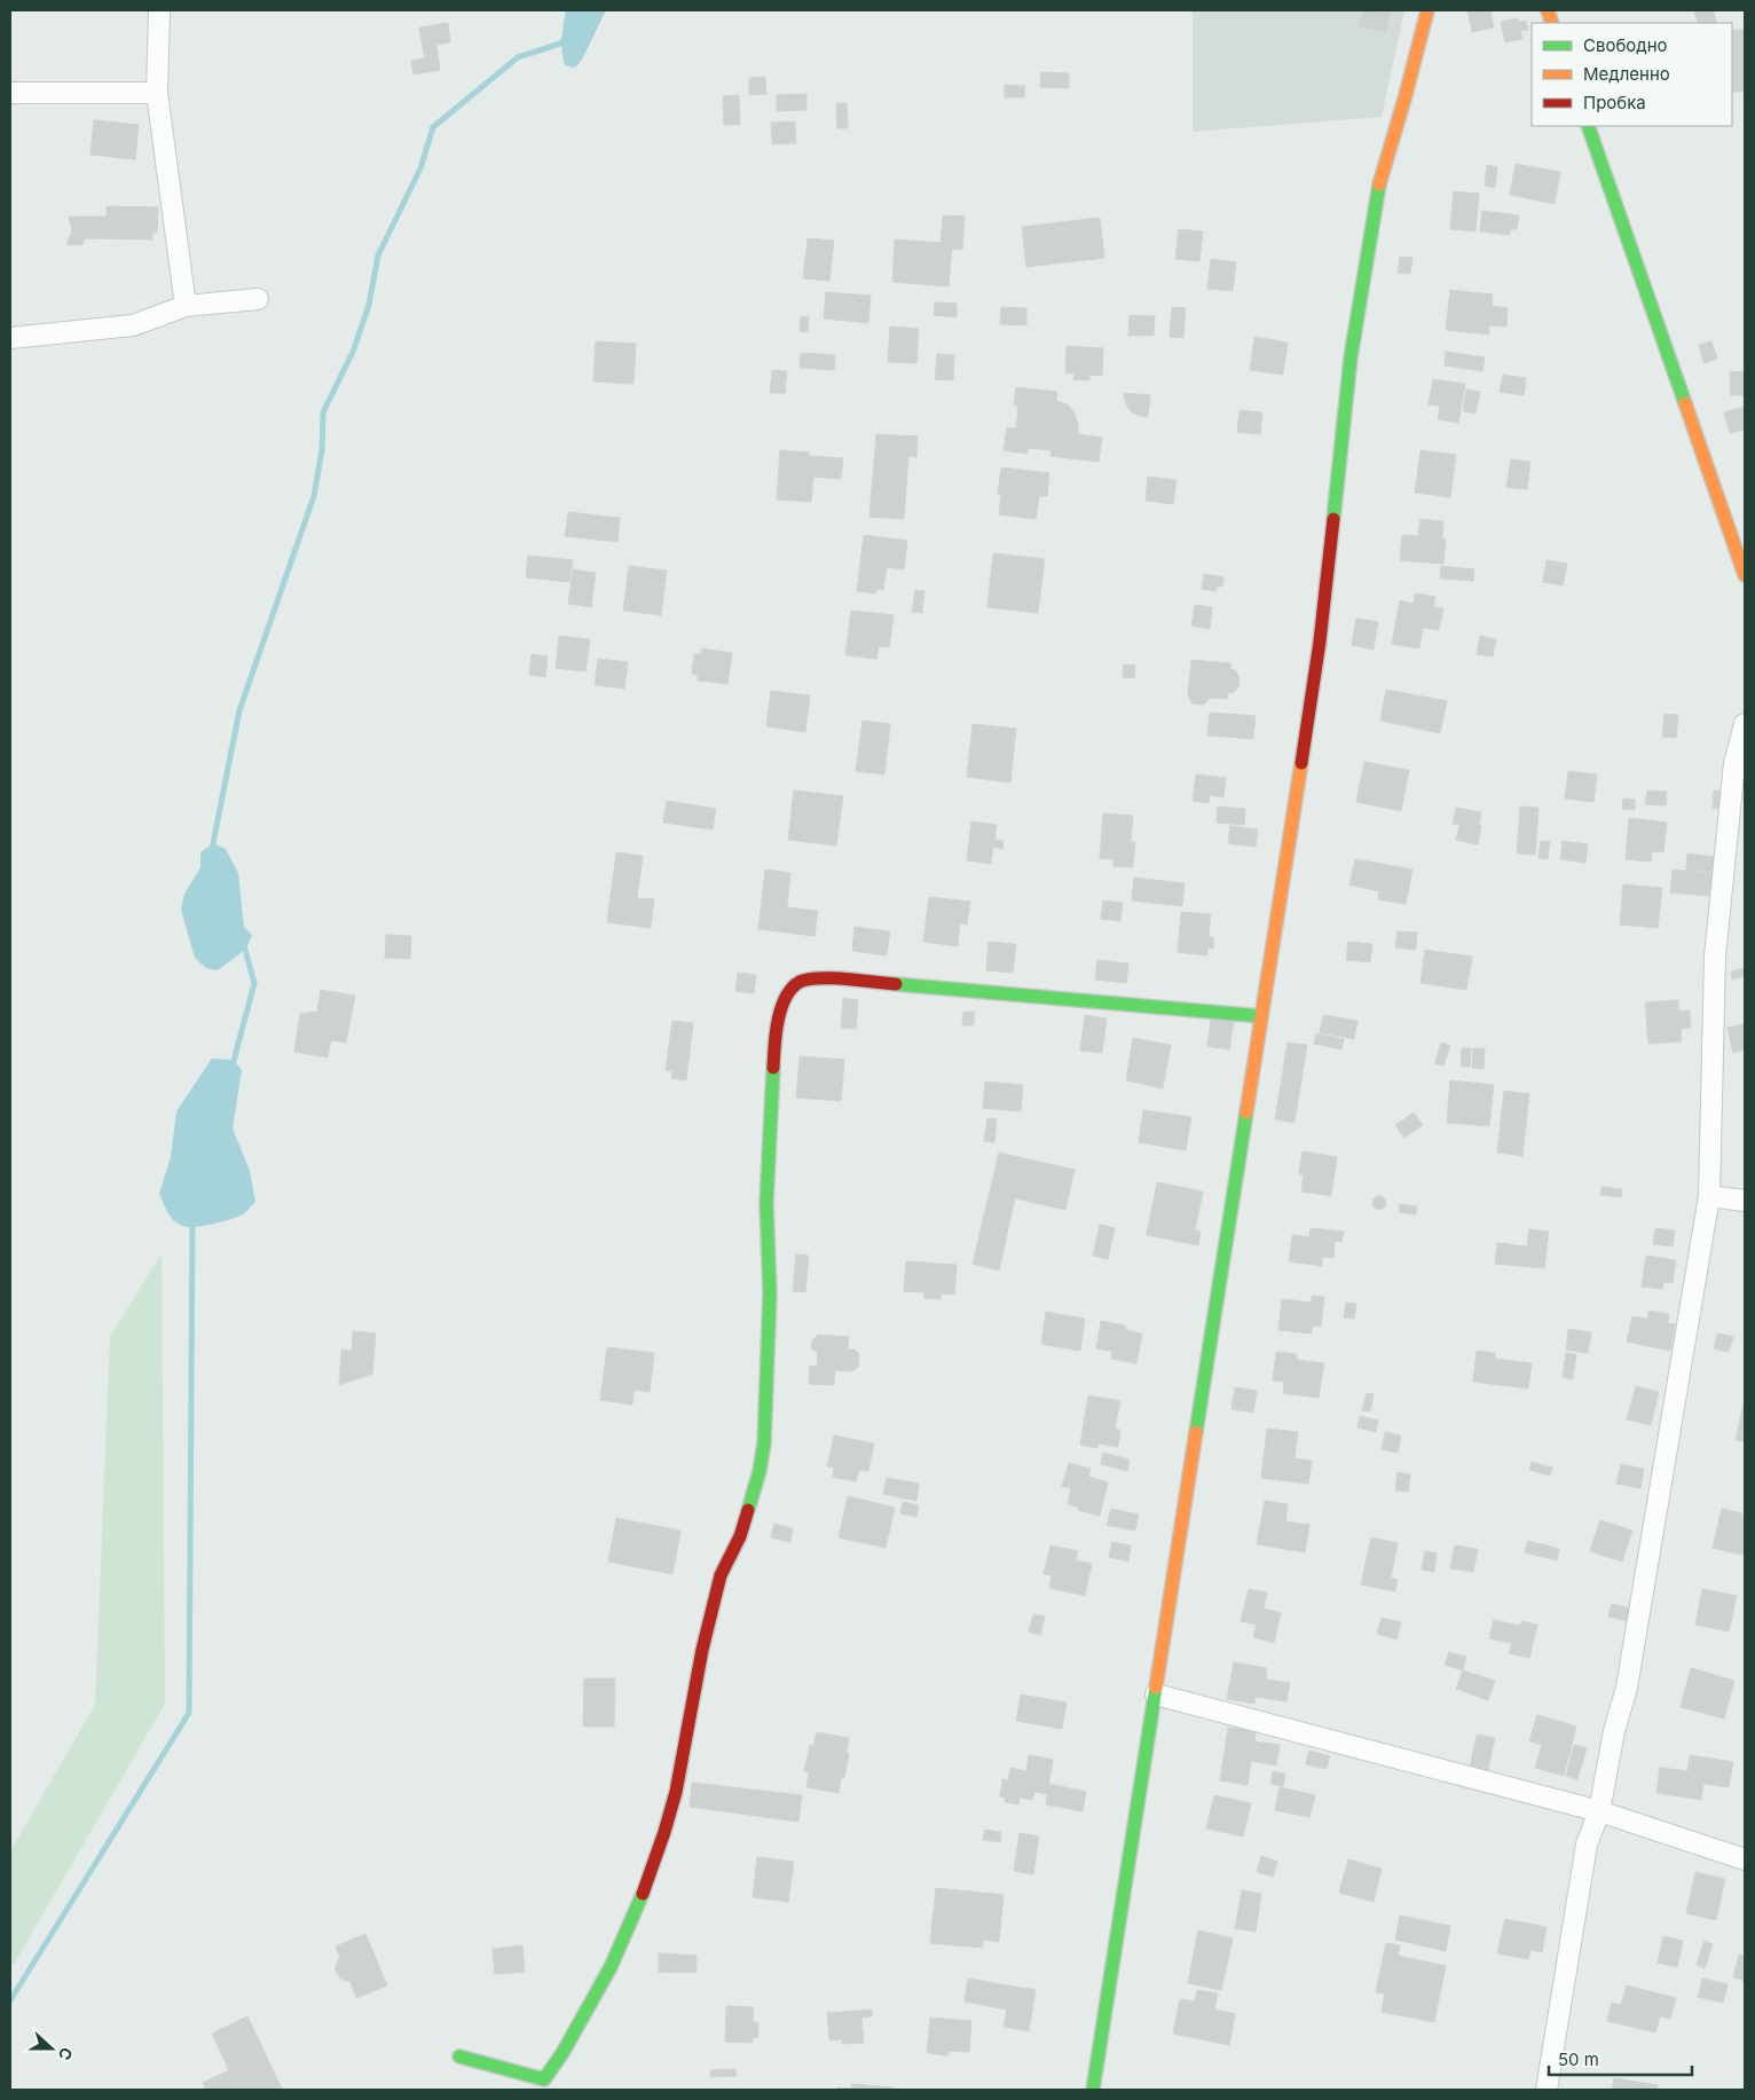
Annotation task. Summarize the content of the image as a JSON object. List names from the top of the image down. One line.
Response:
{"legend":["Свободно","Медленно","Пробка"],"scale_bar":"50 m","north":"right"}
